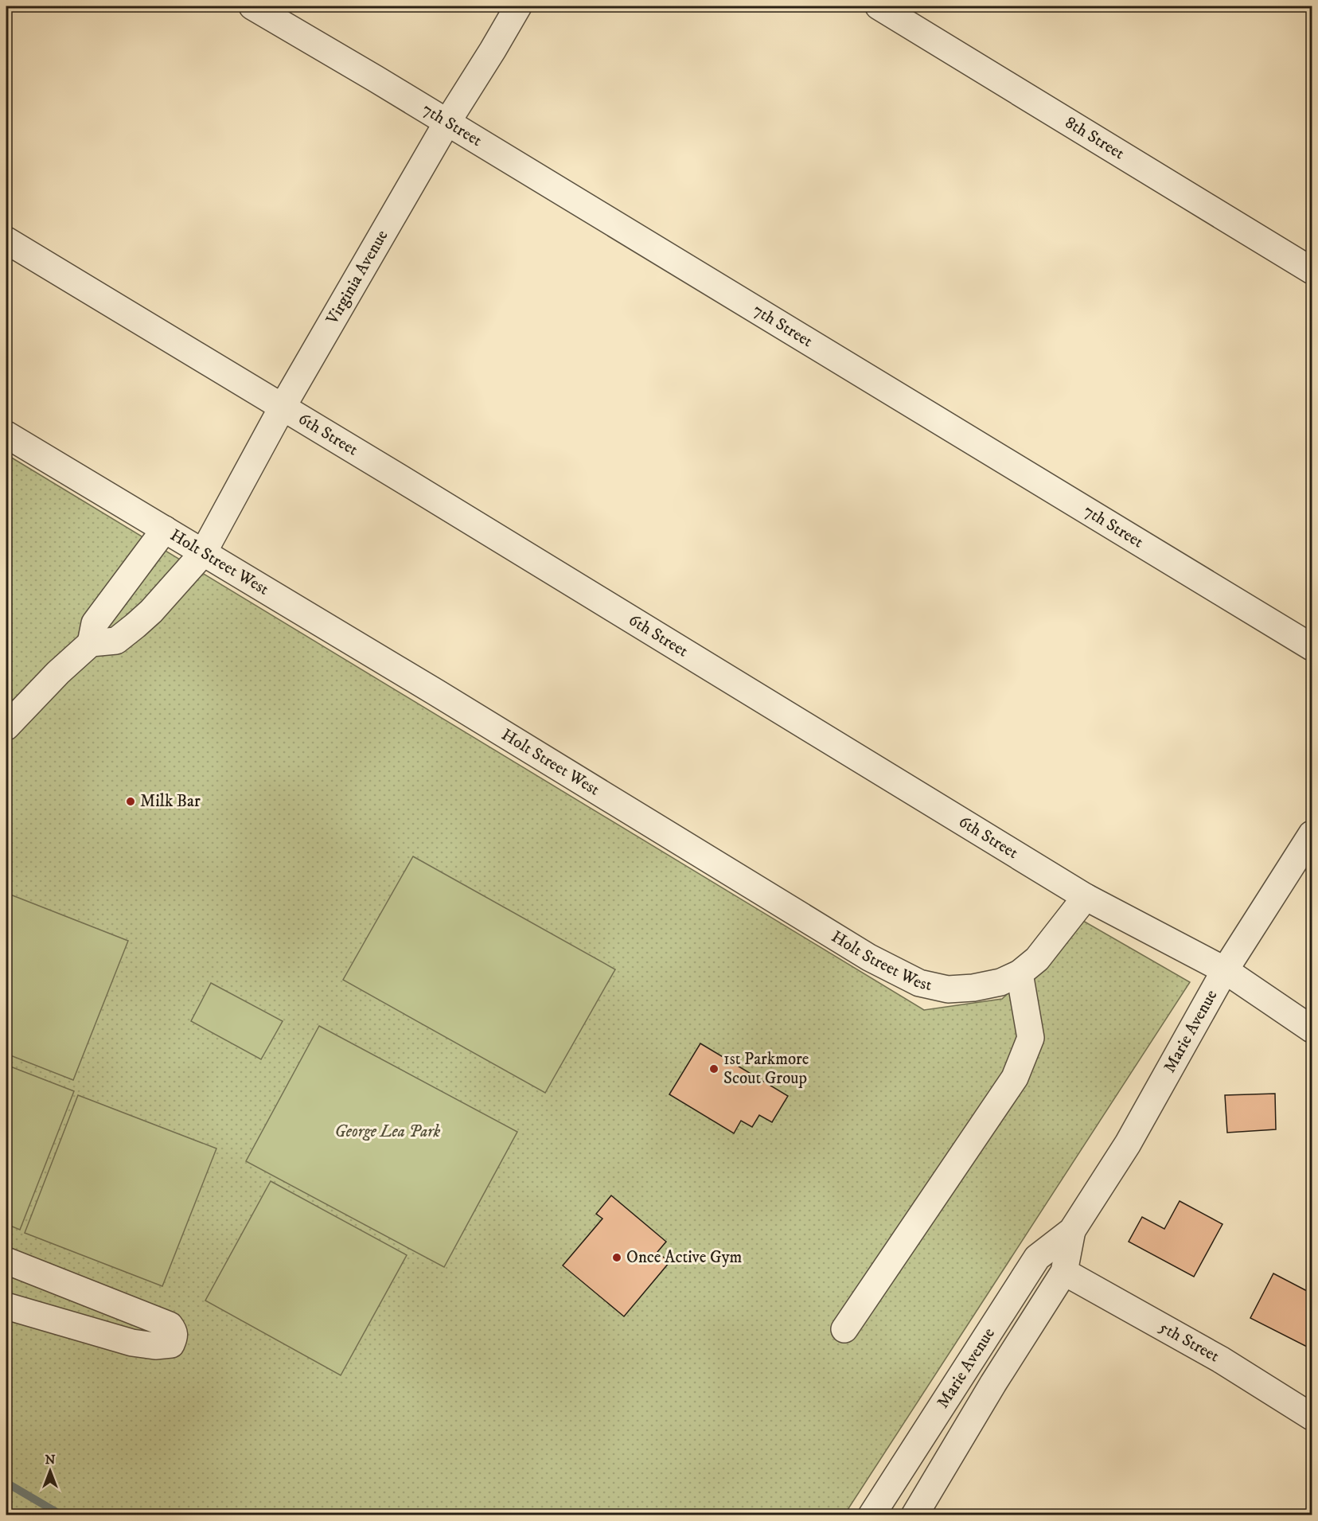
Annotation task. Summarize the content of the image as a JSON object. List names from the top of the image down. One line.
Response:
{"streets":{"street":["7th Street","8th Street","Virginia Avenue","6th Street","Holt Street West","Marie Avenue","5th Street"]},"crossings":[["7th Street","Virginia Avenue"],["Virginia Avenue","6th Street"],["Virginia Avenue","Holt Street West"],["6th Street","Holt Street West"],["6th Street","Marie Avenue"],["Marie Avenue","5th Street"]],"parks":["George Lea Park"],"places":["Milk Bar","1st Parkmore Scout Group","Once Active Gym"],"north":"top"}
